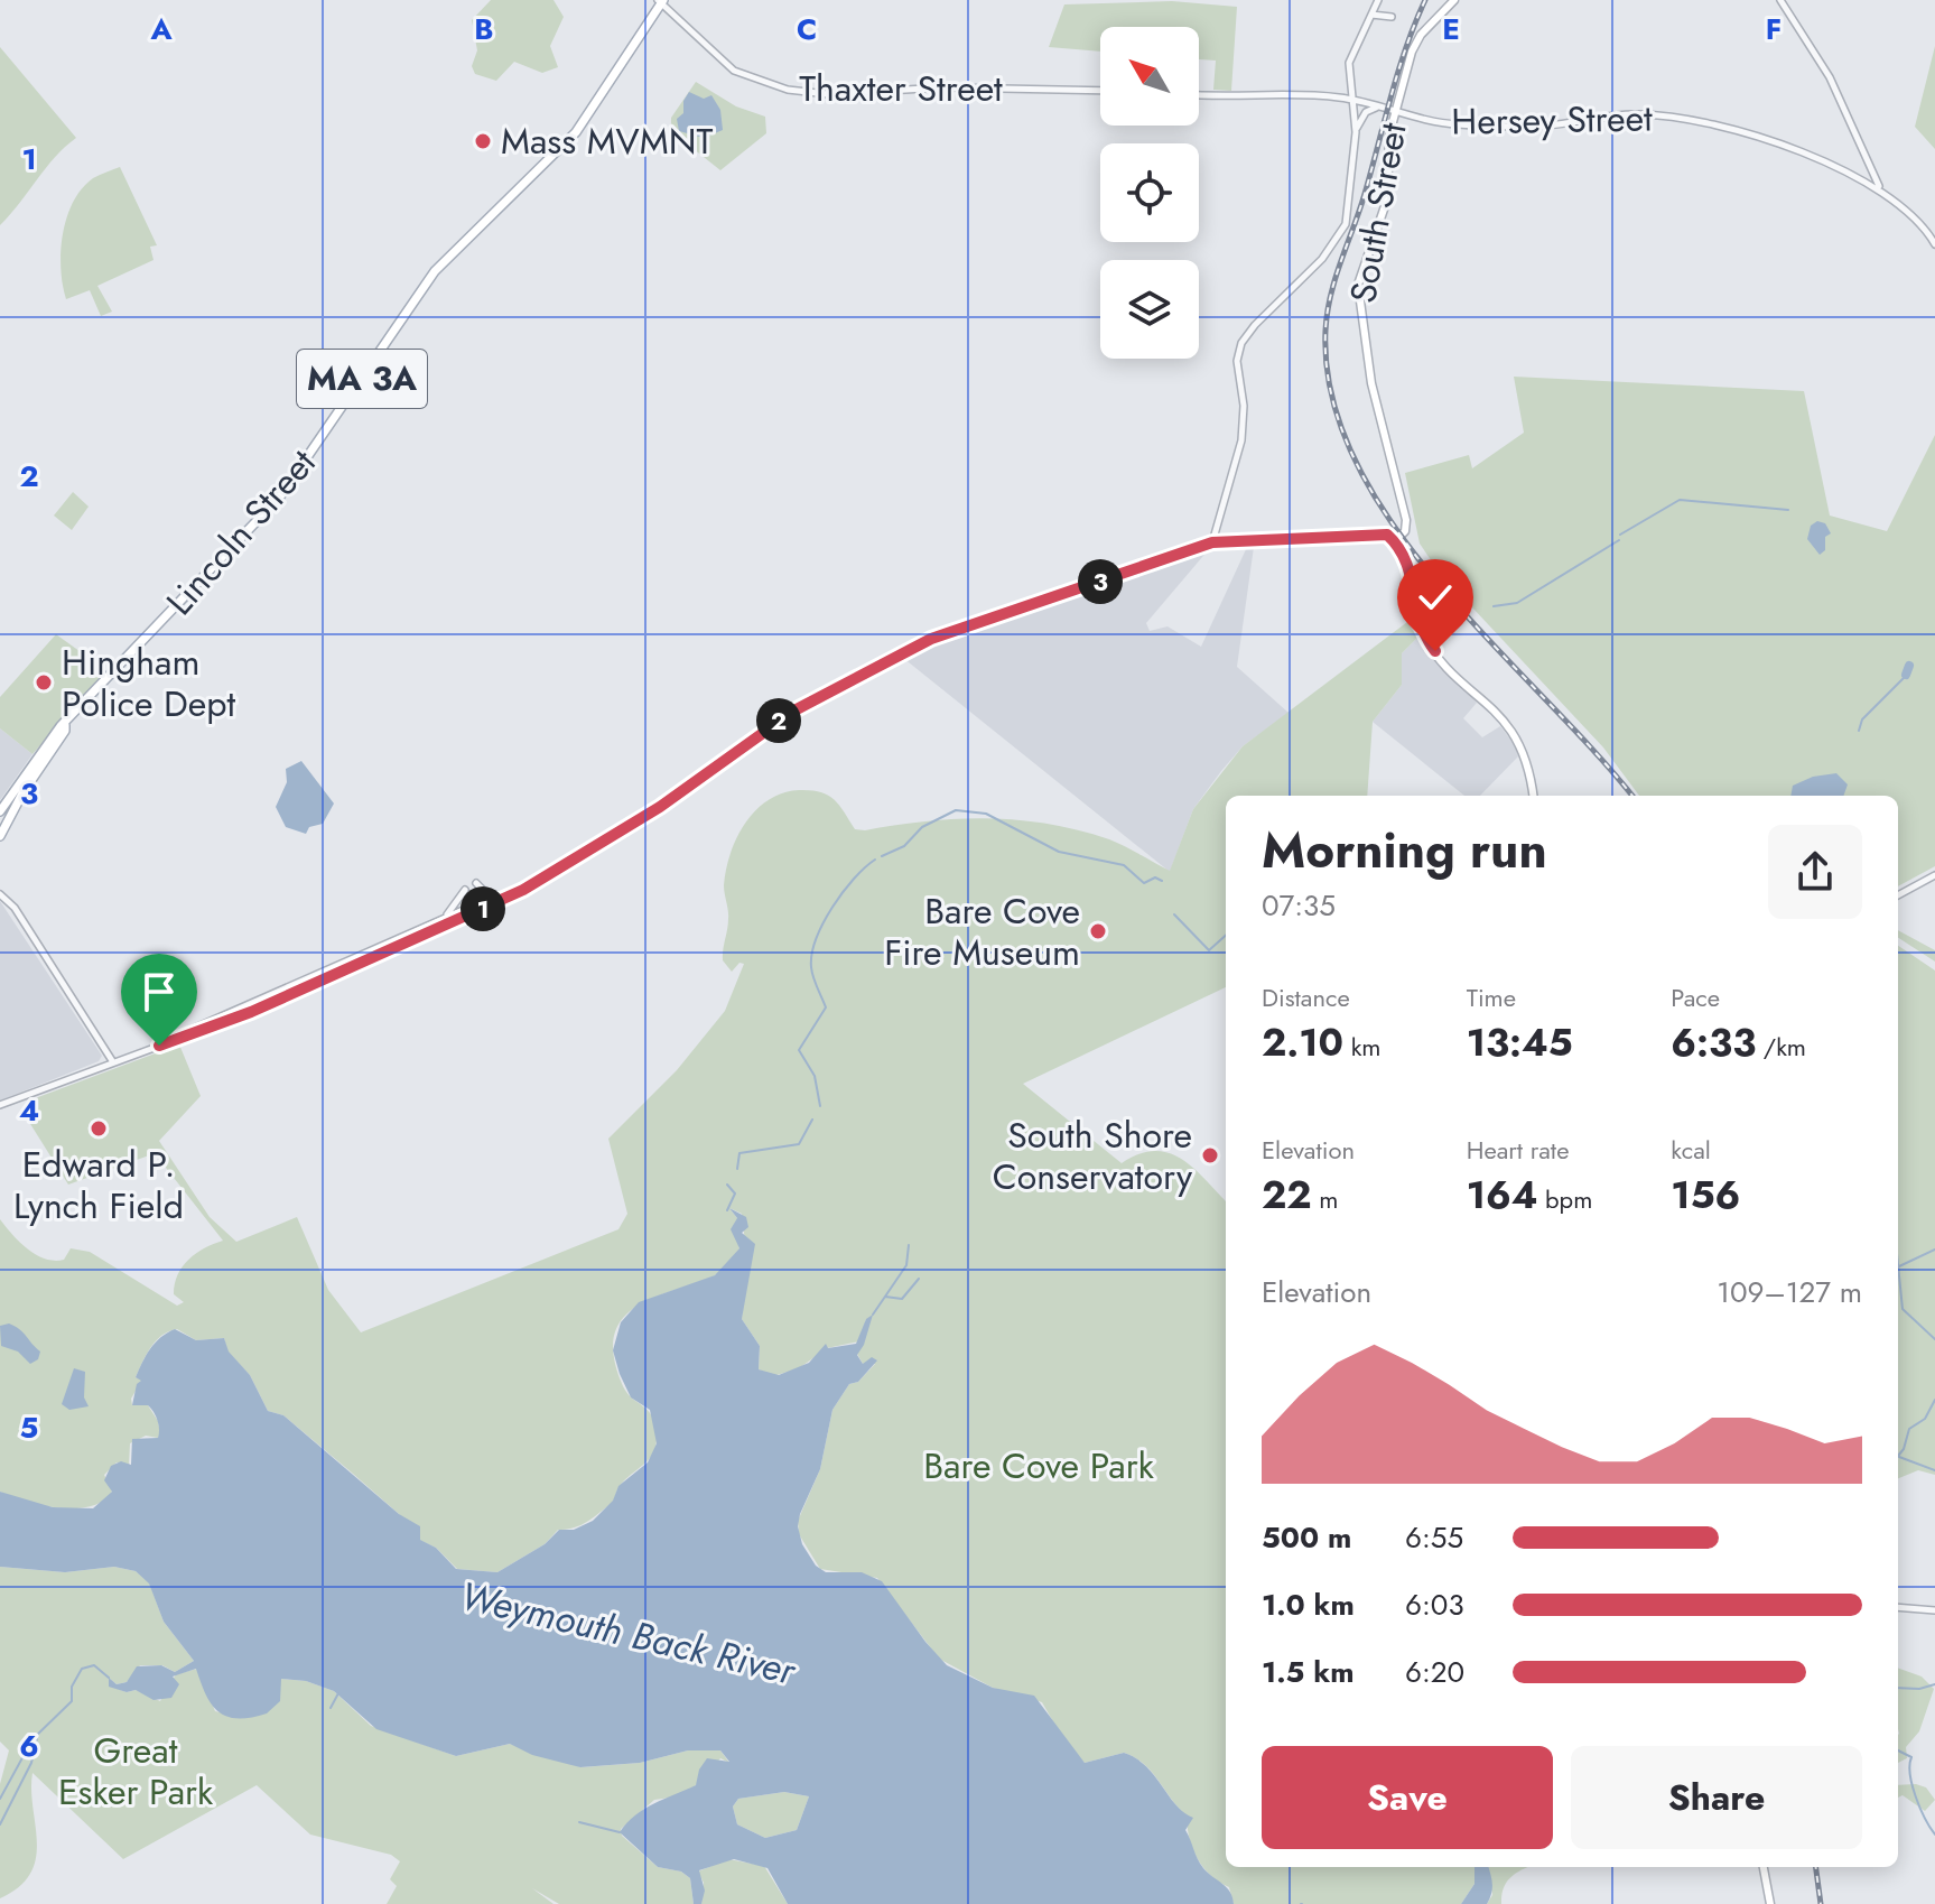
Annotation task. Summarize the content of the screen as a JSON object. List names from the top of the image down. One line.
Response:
{"streets":{"main road":["South Street","MA 3A","Lincoln Street"],"street":["Thaxter Street","Hersey Street"]},"crossings":[["Thaxter Street","Lincoln Street"],["Hersey Street","South Street"]],"water":["Weymouth Back River"],"parks":["Bare Cove Park","Great Esker Park"],"places":["Mass MVMNT","Hingham Police Dept","Bare Cove Fire Museum","Edward P. Lynch Field","South Shore Conservatory"],"north":"top left","page":{"pins":["3","2","1"],"heading":["Morning run","07:35"],"stats":[["Distance","2.10 km"],["Time","13:45"],["Pace","6:33 /km"],["Elevation","22 m"],["Heart rate","164 bpm"],["kcal","156"]],"chart":["Elevation","109–127 m"],"list":[{"name":"500 m","note":"6:55"},{"name":"1.0 km","note":"6:03"},{"name":"1.5 km","note":"6:20"}],"buttons":["Save","Share"]},"grid":{"columns":["A","B","C","E","F"],"rows":["1","2","3","4","5","6"]}}
